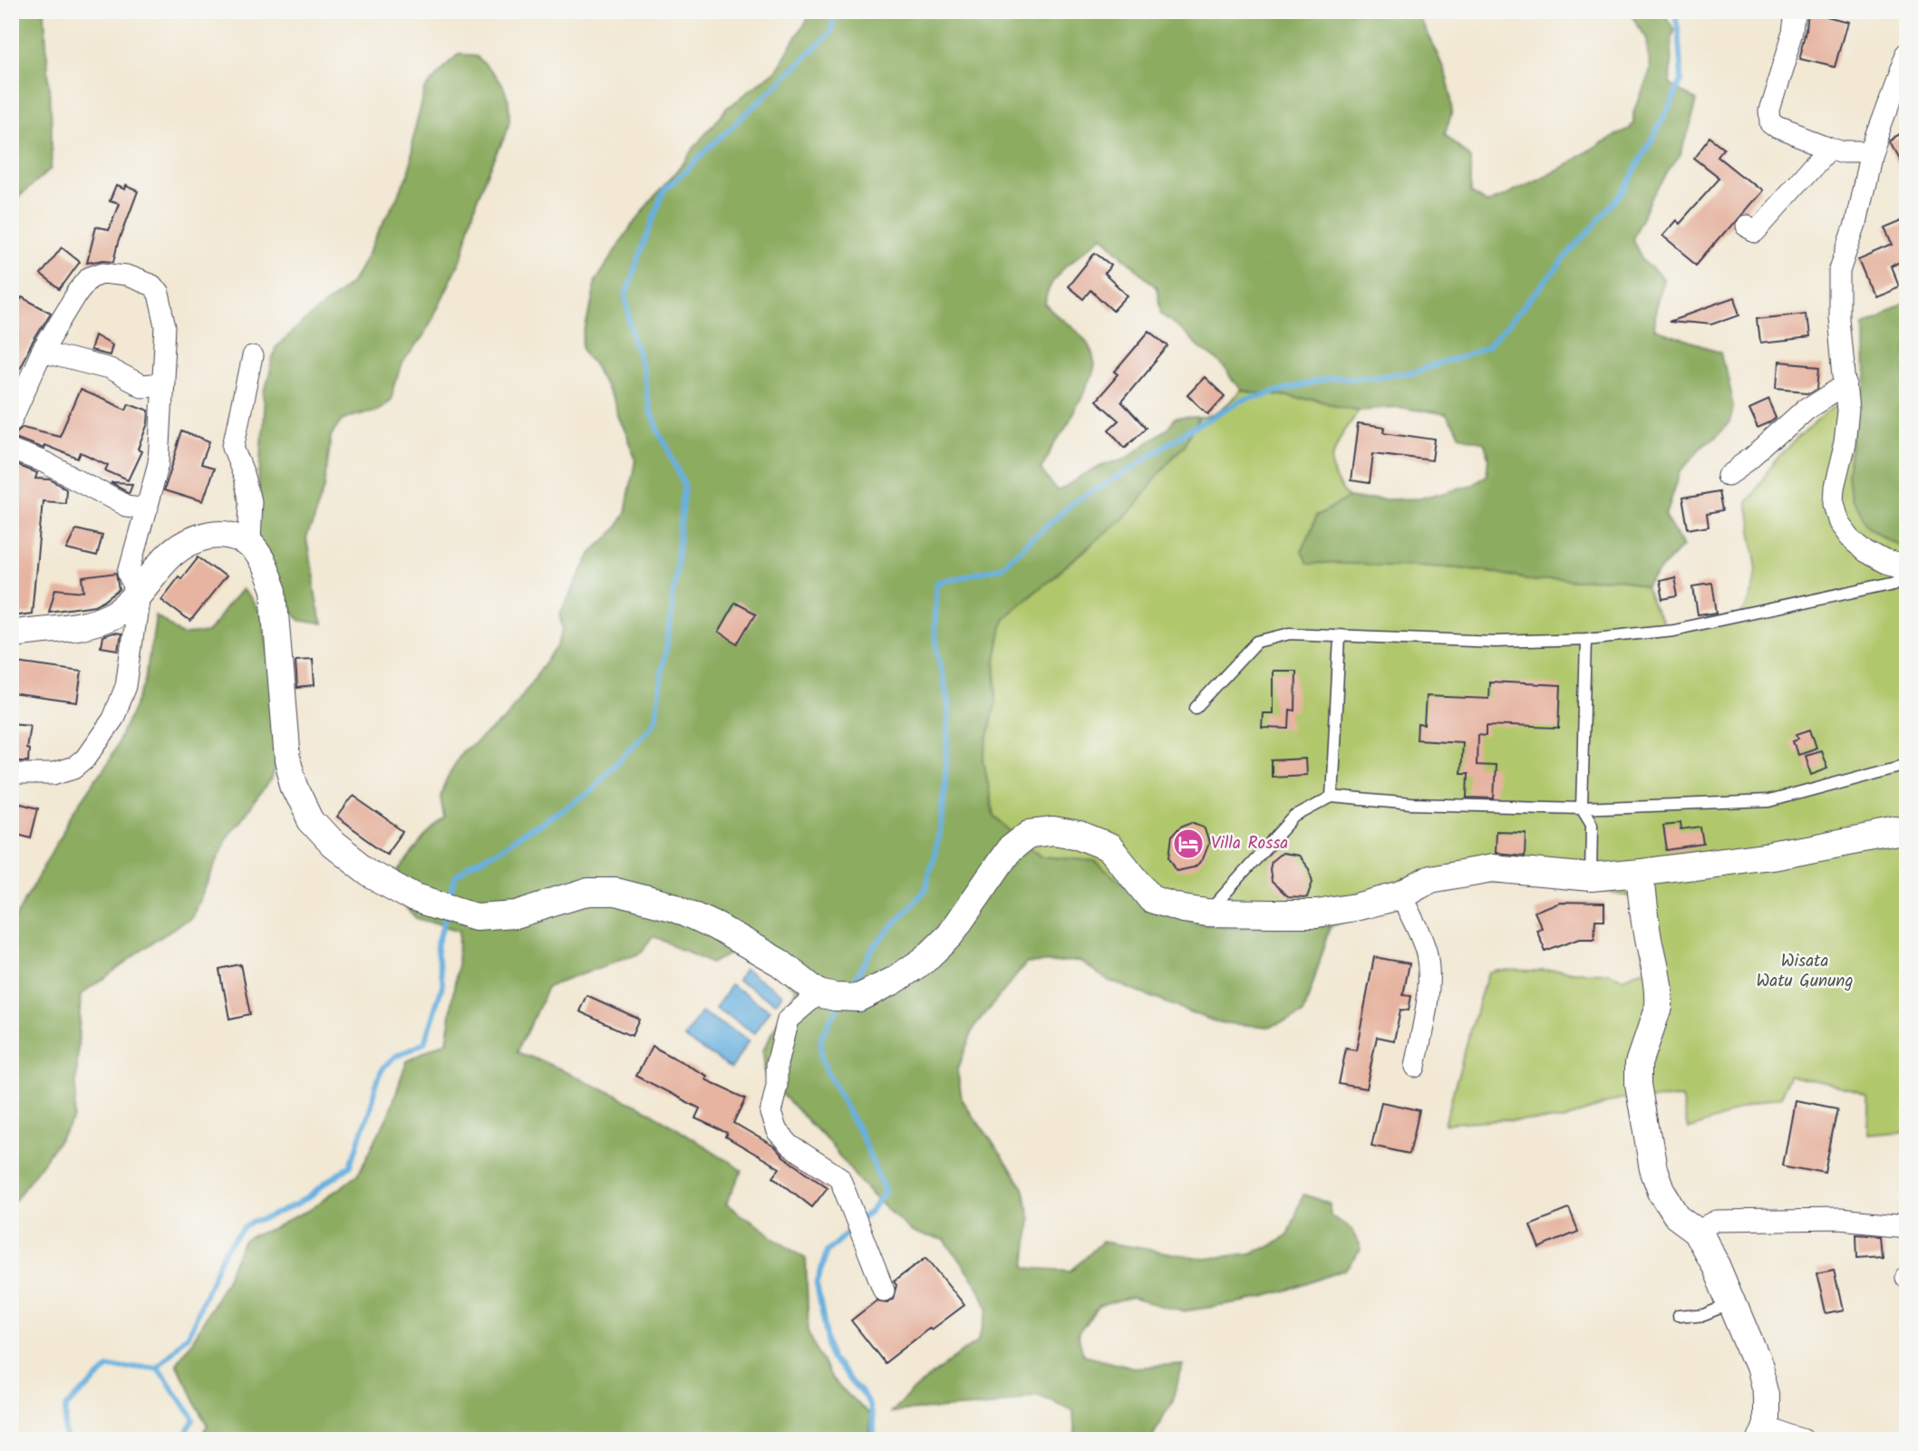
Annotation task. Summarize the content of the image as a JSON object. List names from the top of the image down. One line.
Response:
{"parks":["Wisata Watu Gunung"],"places":{"hotel":["Villa Rossa"]}}
